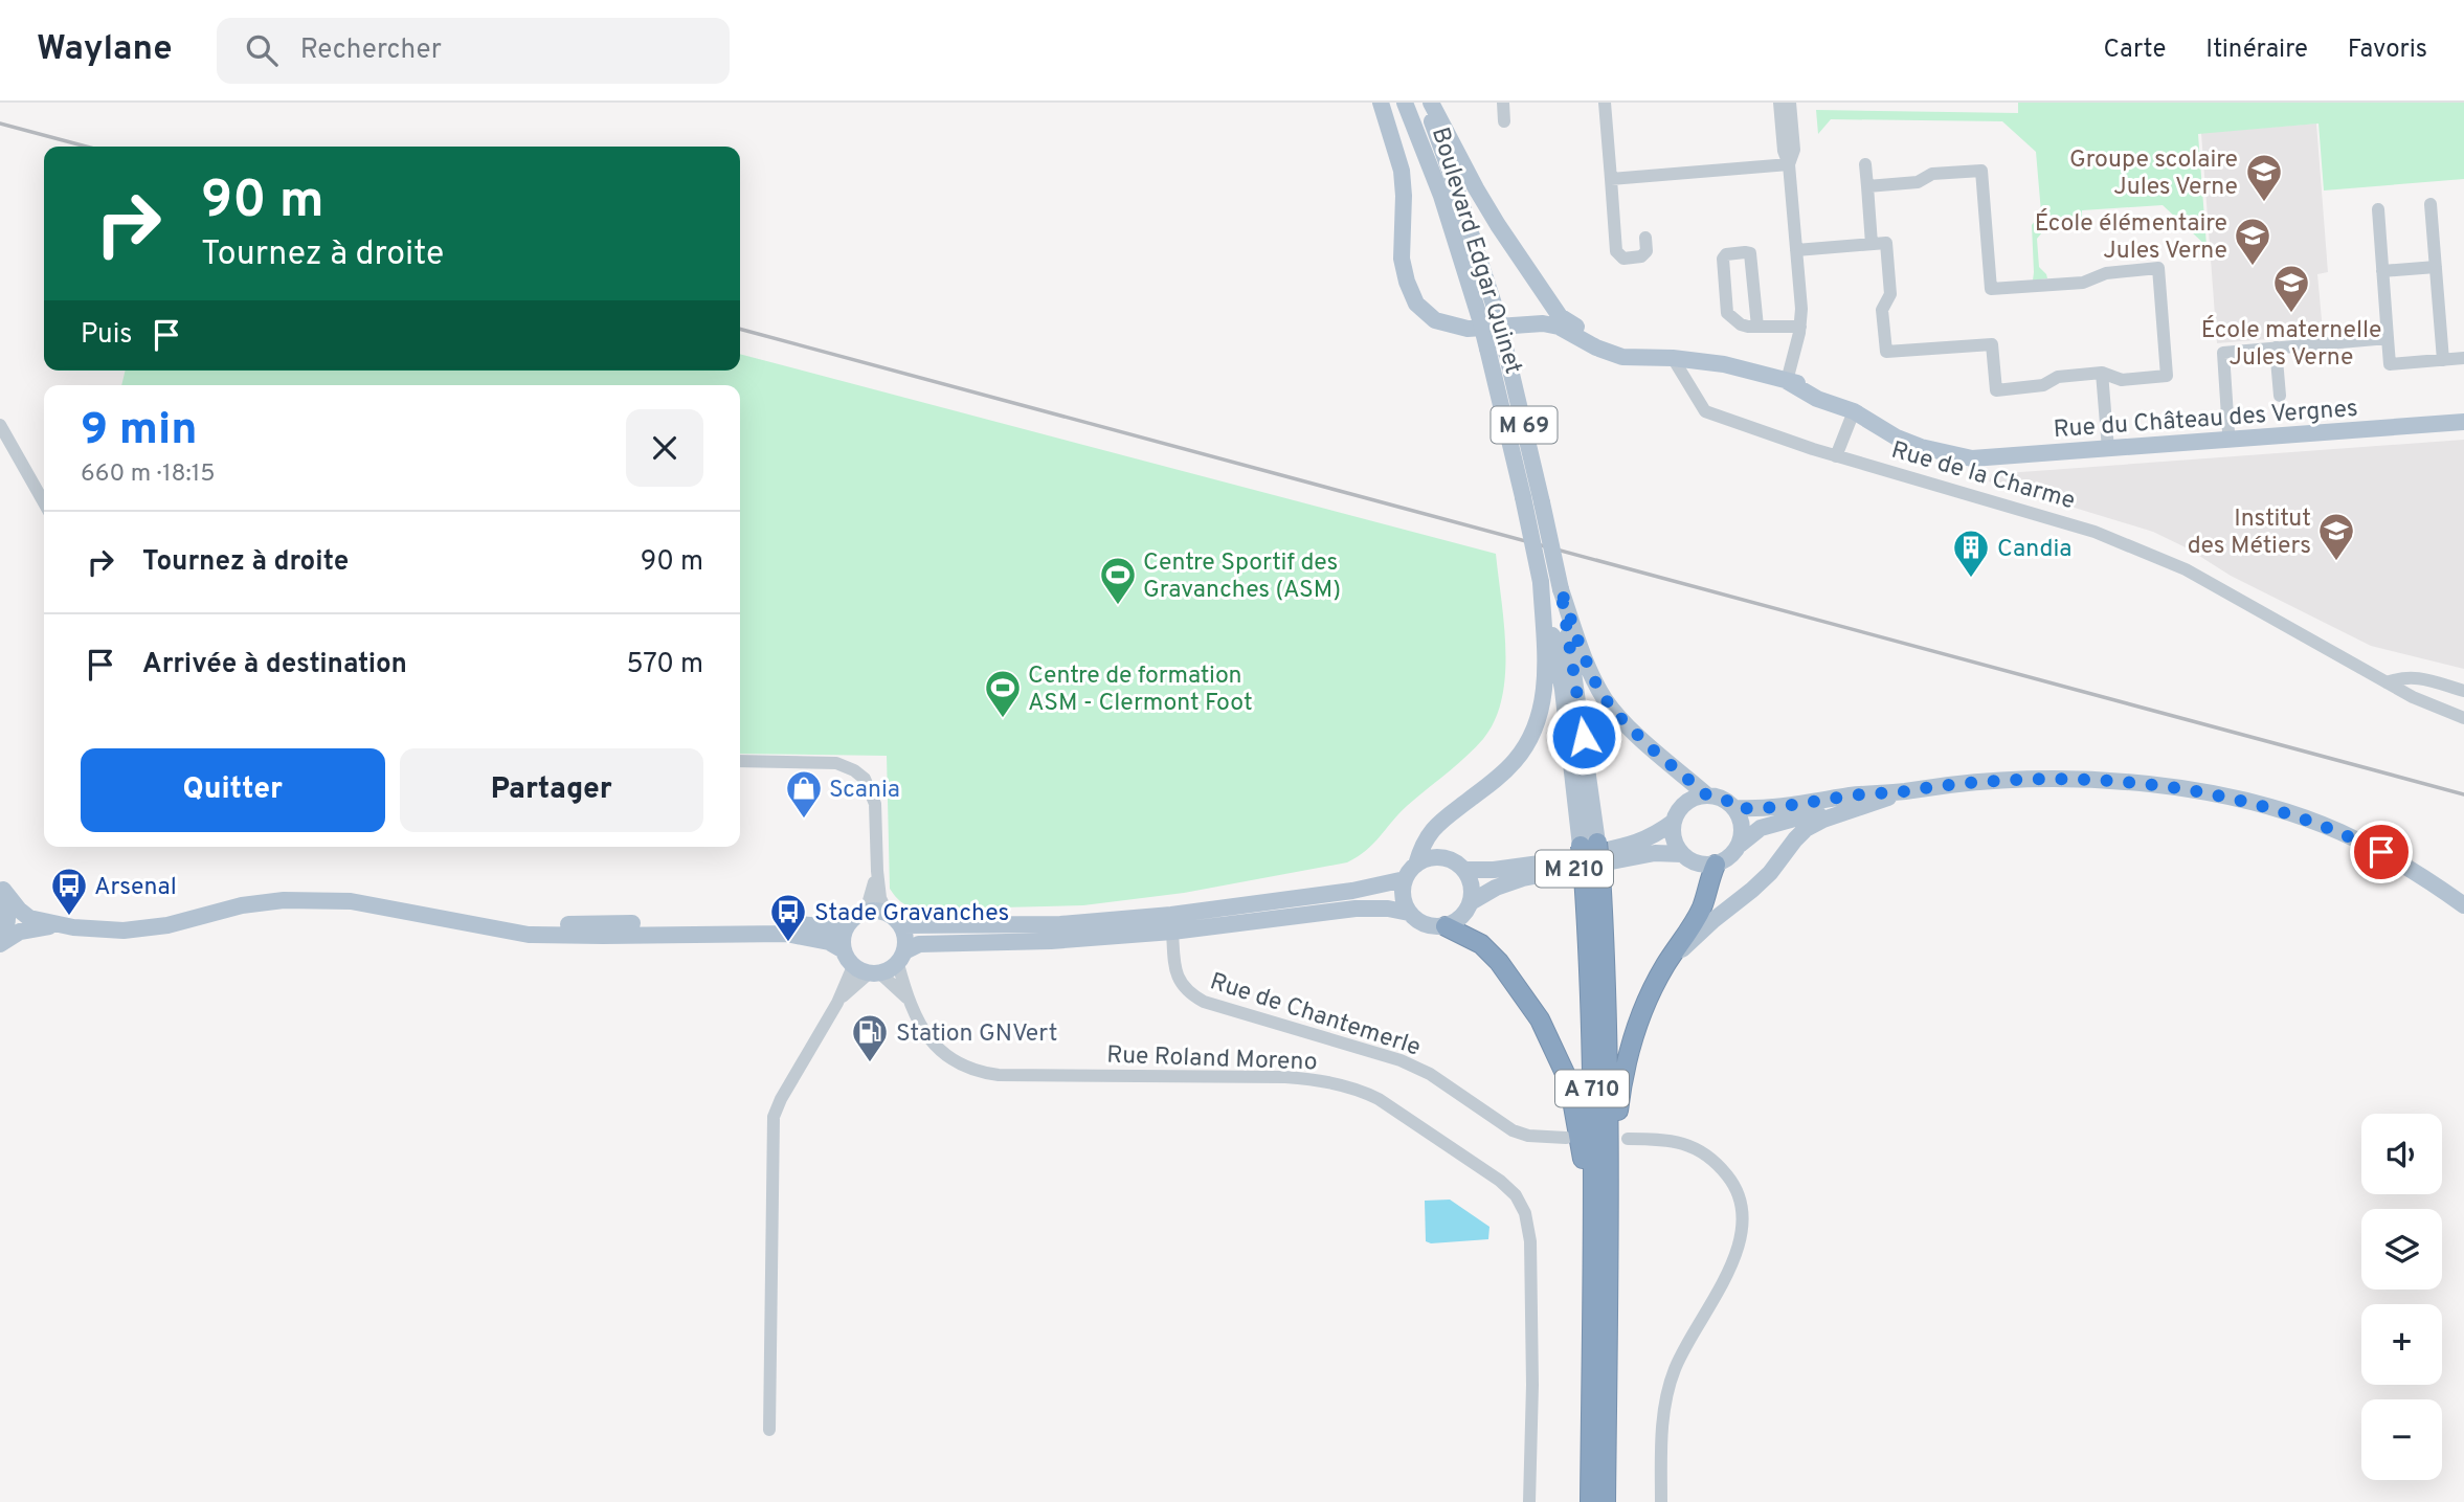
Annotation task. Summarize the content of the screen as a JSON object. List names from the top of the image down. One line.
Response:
{"streets":{"highway":["A 710"],"main road":["Boulevard Edgar Quinet","Rue du Château des Vergnes","M 69","M 210"],"street":["Rue de la Charme","Rue de Chantemerle","Rue Roland Moreno"]},"crossings":[["Boulevard Edgar Quinet","M 69"],["Boulevard Edgar Quinet","A 710"],["M 69","A 710"]],"places":{"school or university":["Groupe scolaire Jules Verne","École élémentaire Jules Verne","École maternelle Jules Verne","Institut des Métiers"],"building":["Candia"],"sports":["Centre Sportif des Gravanches (ASM)","Centre de formation ASM - Clermont Foot"],"shop":["Scania"],"bus stop":["Arsenal","Stade Gravanches"],"fuel station":["Station GNVert"]},"page":{"header":"Waylane","search":"Rechercher","nav":["Carte","Itinéraire","Favoris"],"turn":["90 m","Tournez à droite"],"then":"Puis","heading":["9 min","660 m · 18:15"],"list":[{"name":"Tournez à droite","value":"90 m"},{"name":"Arrivée à destination","value":"570 m"}],"buttons":["Quitter","Partager"],"map_buttons":["+","−"]}}
